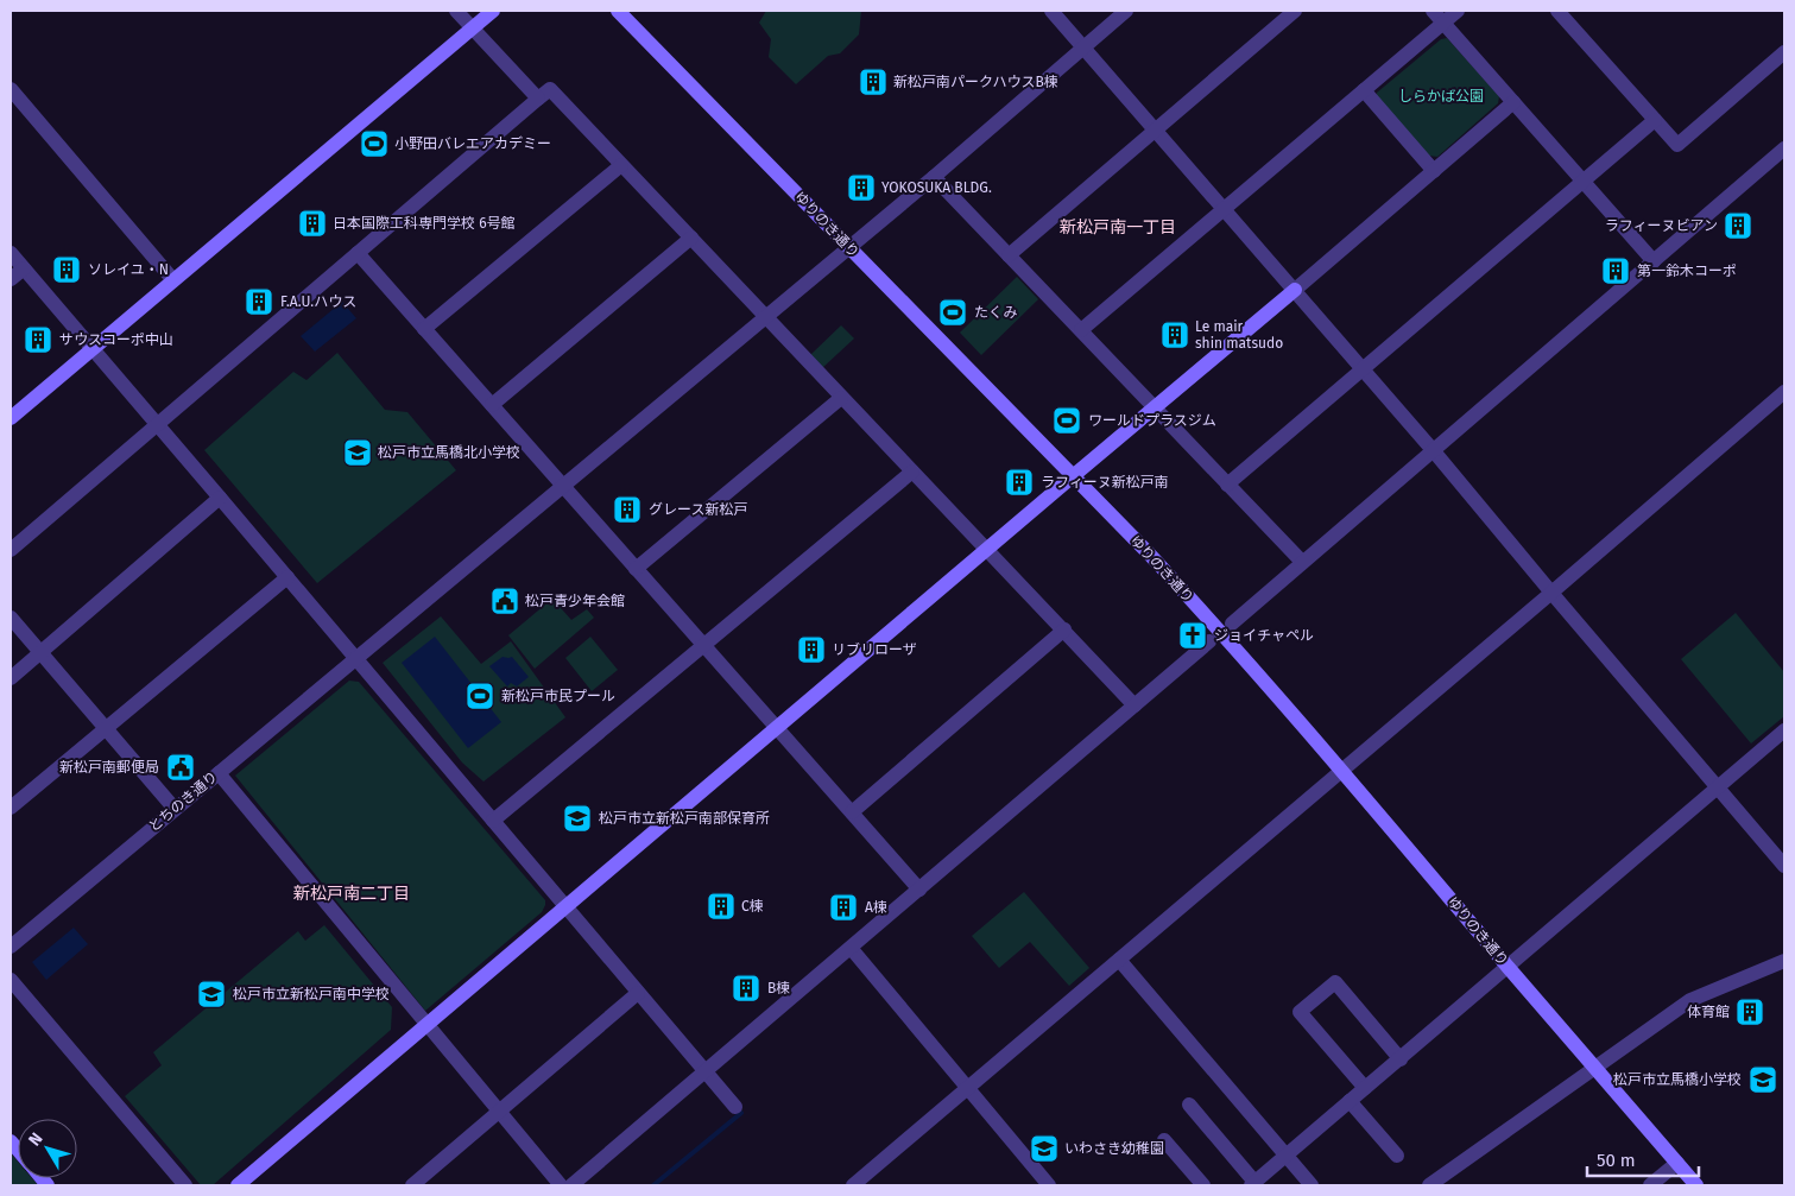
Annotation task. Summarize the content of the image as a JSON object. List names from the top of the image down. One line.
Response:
{"streets":{"street":["ゆりのき通り","とちのき通り"]},"crossings":[["ゆりのき通り","とちのき通り"]],"districts":["新松戸南一丁目","新松戸南二丁目"],"parks":["しらかば公園"],"places":{"building":["新松戸南パークハウスB棟","YOKOSUKA BLDG.","日本国際工科専門学校 6号館","ラフィーヌビアン","ソレイユ・N","第一鈴木コーポ","F.A.U.ハウス","Le mair shin matsudo","サウスコーポ中山","ラフィーヌ新松戸南","グレース新松戸","リブリローザ","C棟","A棟","B棟","体育館"],"sports":["小野田バレエアカデミー","たくみ","ワールドプラスジム","新松戸市民プール"],"school or university":["松戸市立馬橋北小学校","松戸市立新松戸南部保育所","松戸市立新松戸南中学校","松戸市立馬橋小学校","いわさき幼稚園"],"public building":["松戸青少年会館","新松戸南郵便局"],"church":["ジョイチャペル"]},"scale_bar":"50 m","north":"top left"}
